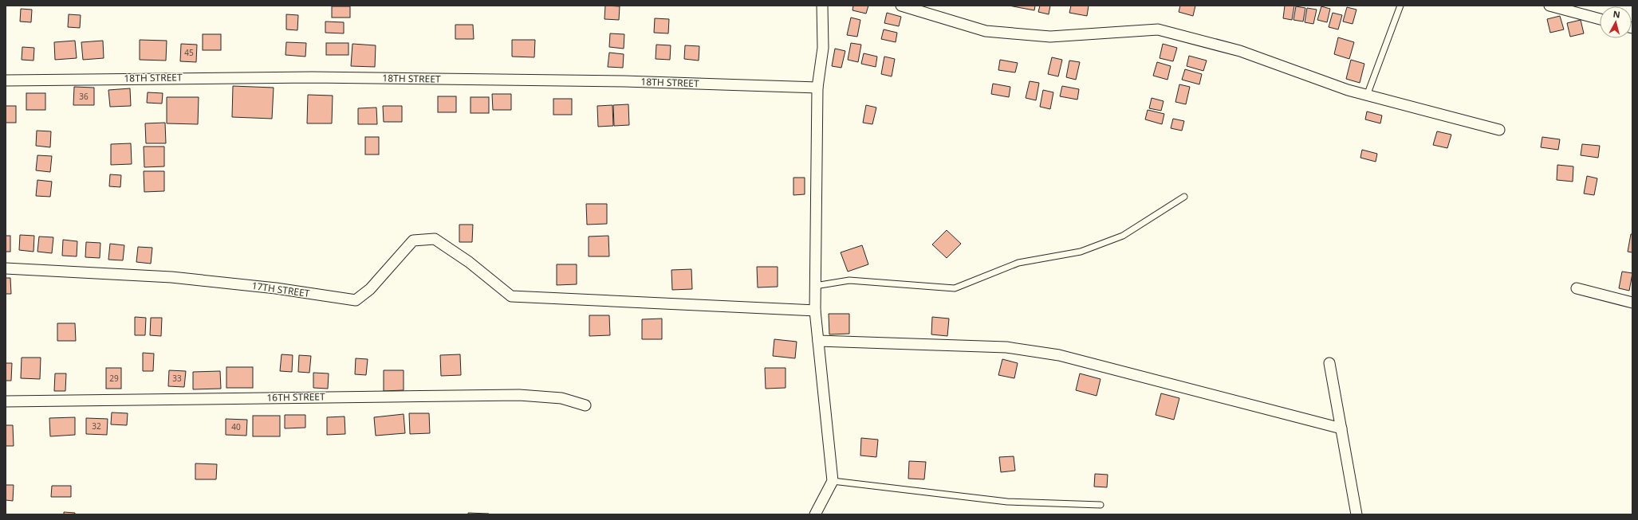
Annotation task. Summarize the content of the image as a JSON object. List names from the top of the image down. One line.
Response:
{"streets":{"street":["18TH STREET","17TH STREET","16TH STREET"]},"house_numbers":["45","36","29","33","32","40"],"north":"top"}
